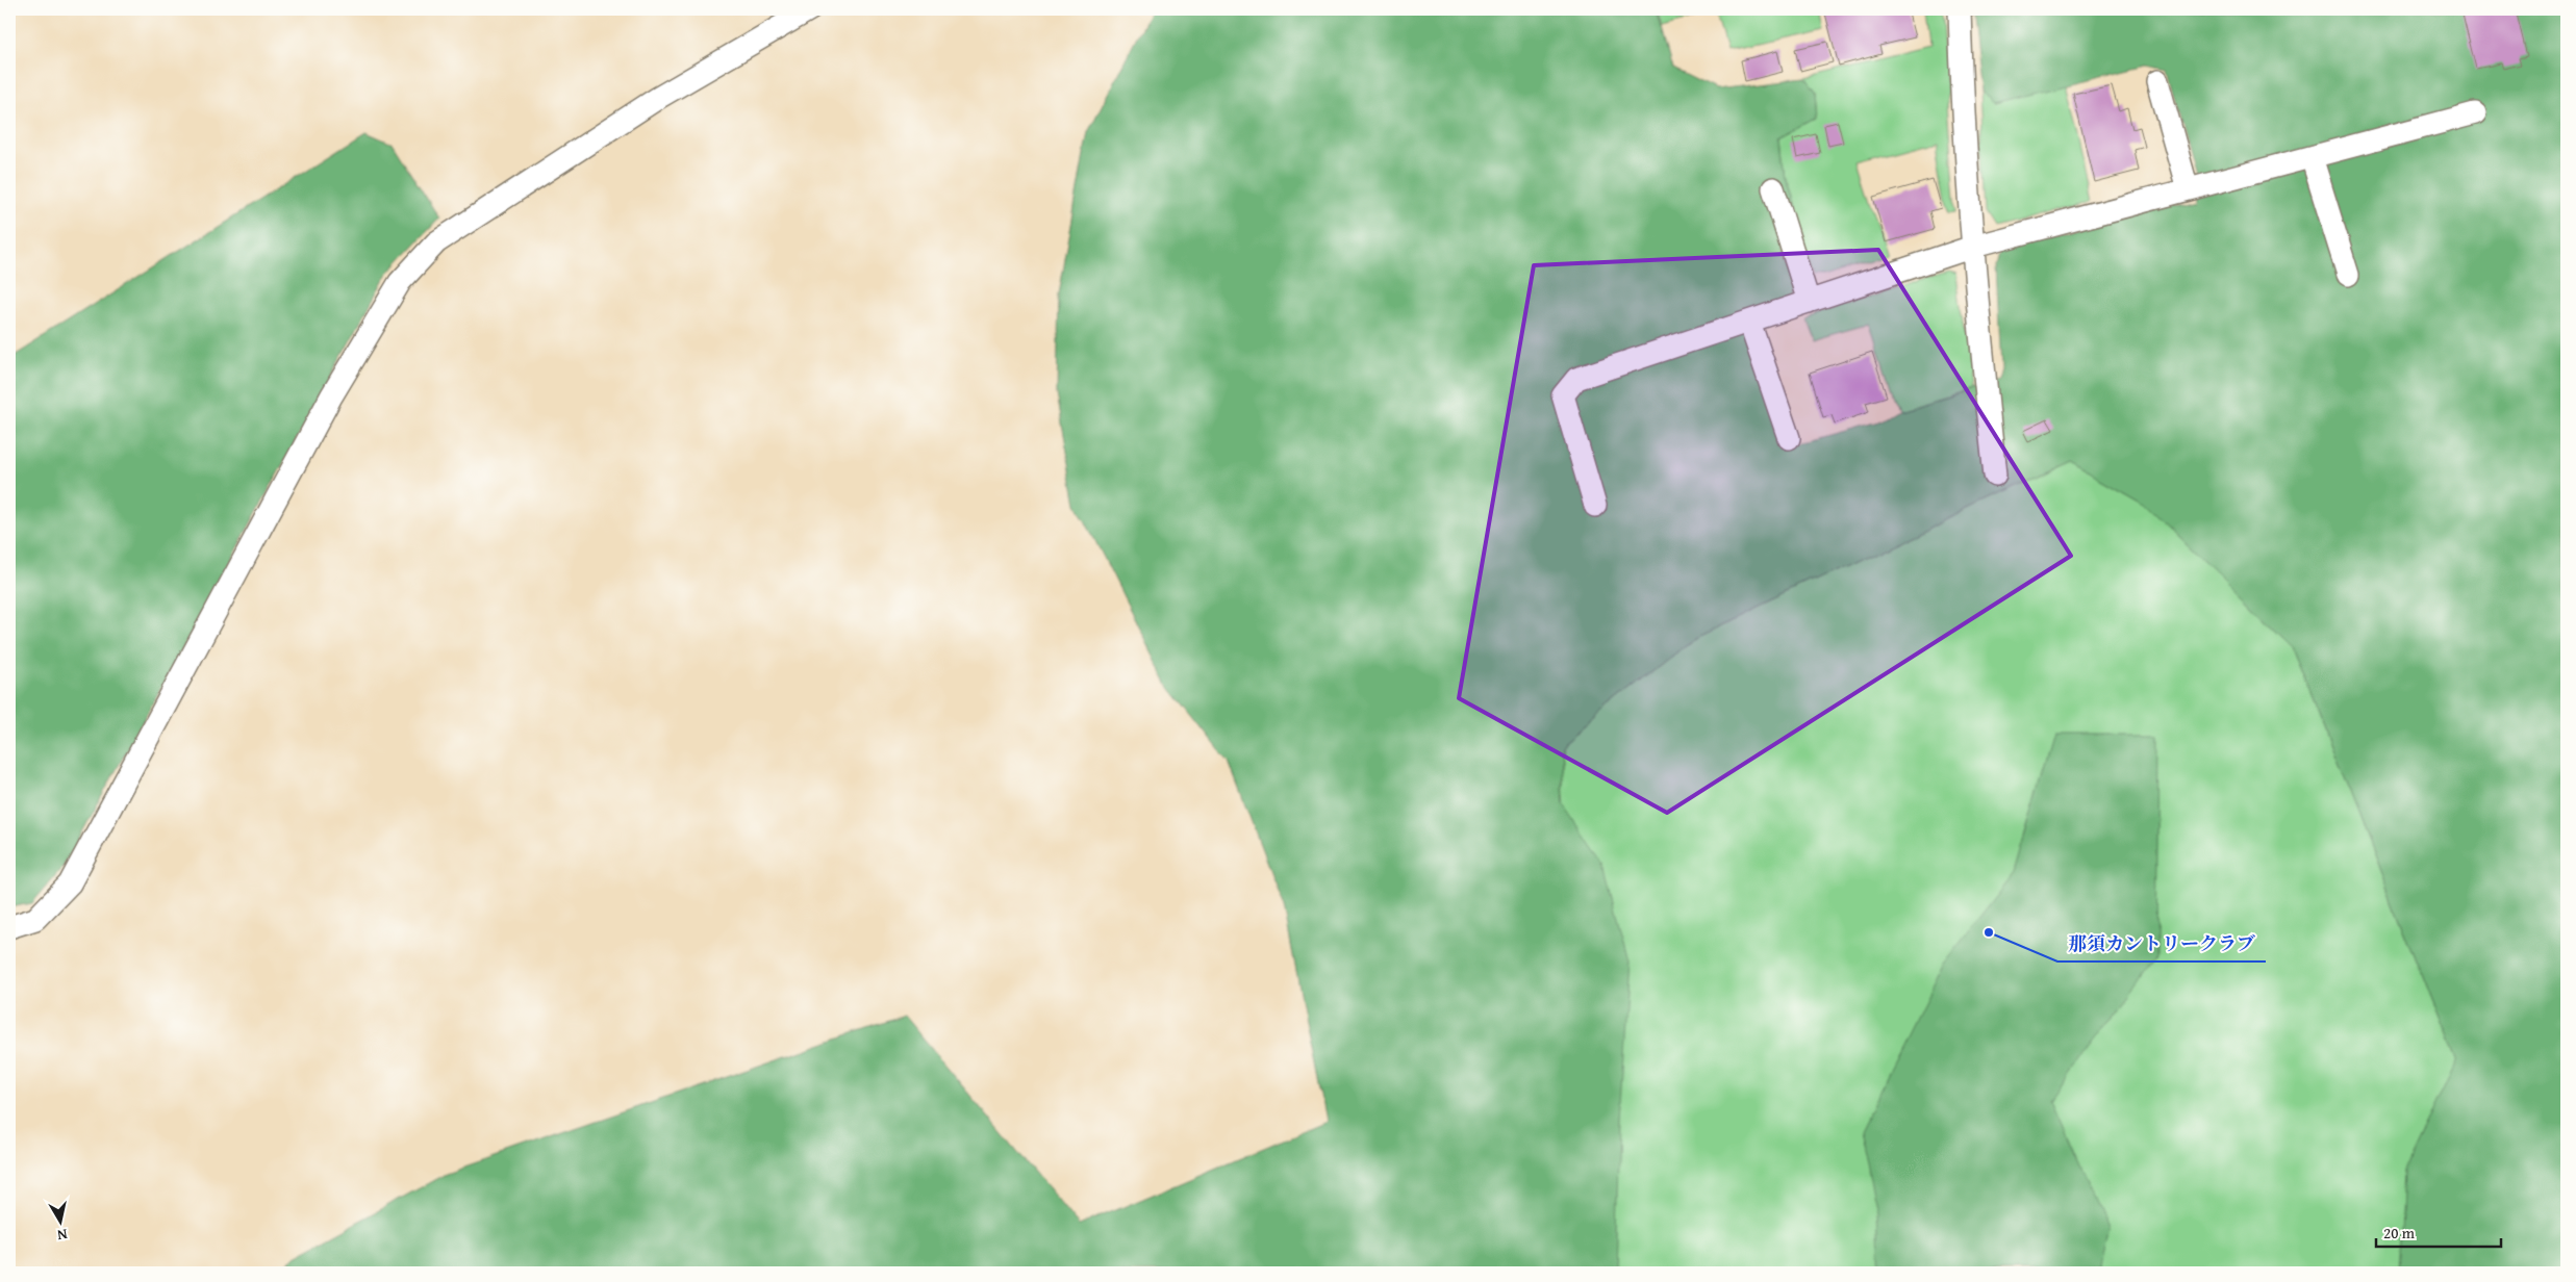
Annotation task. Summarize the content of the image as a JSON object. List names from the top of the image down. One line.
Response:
{"places":["那須カントリークラブ"],"scale_bar":"20 m","north":"bottom"}
